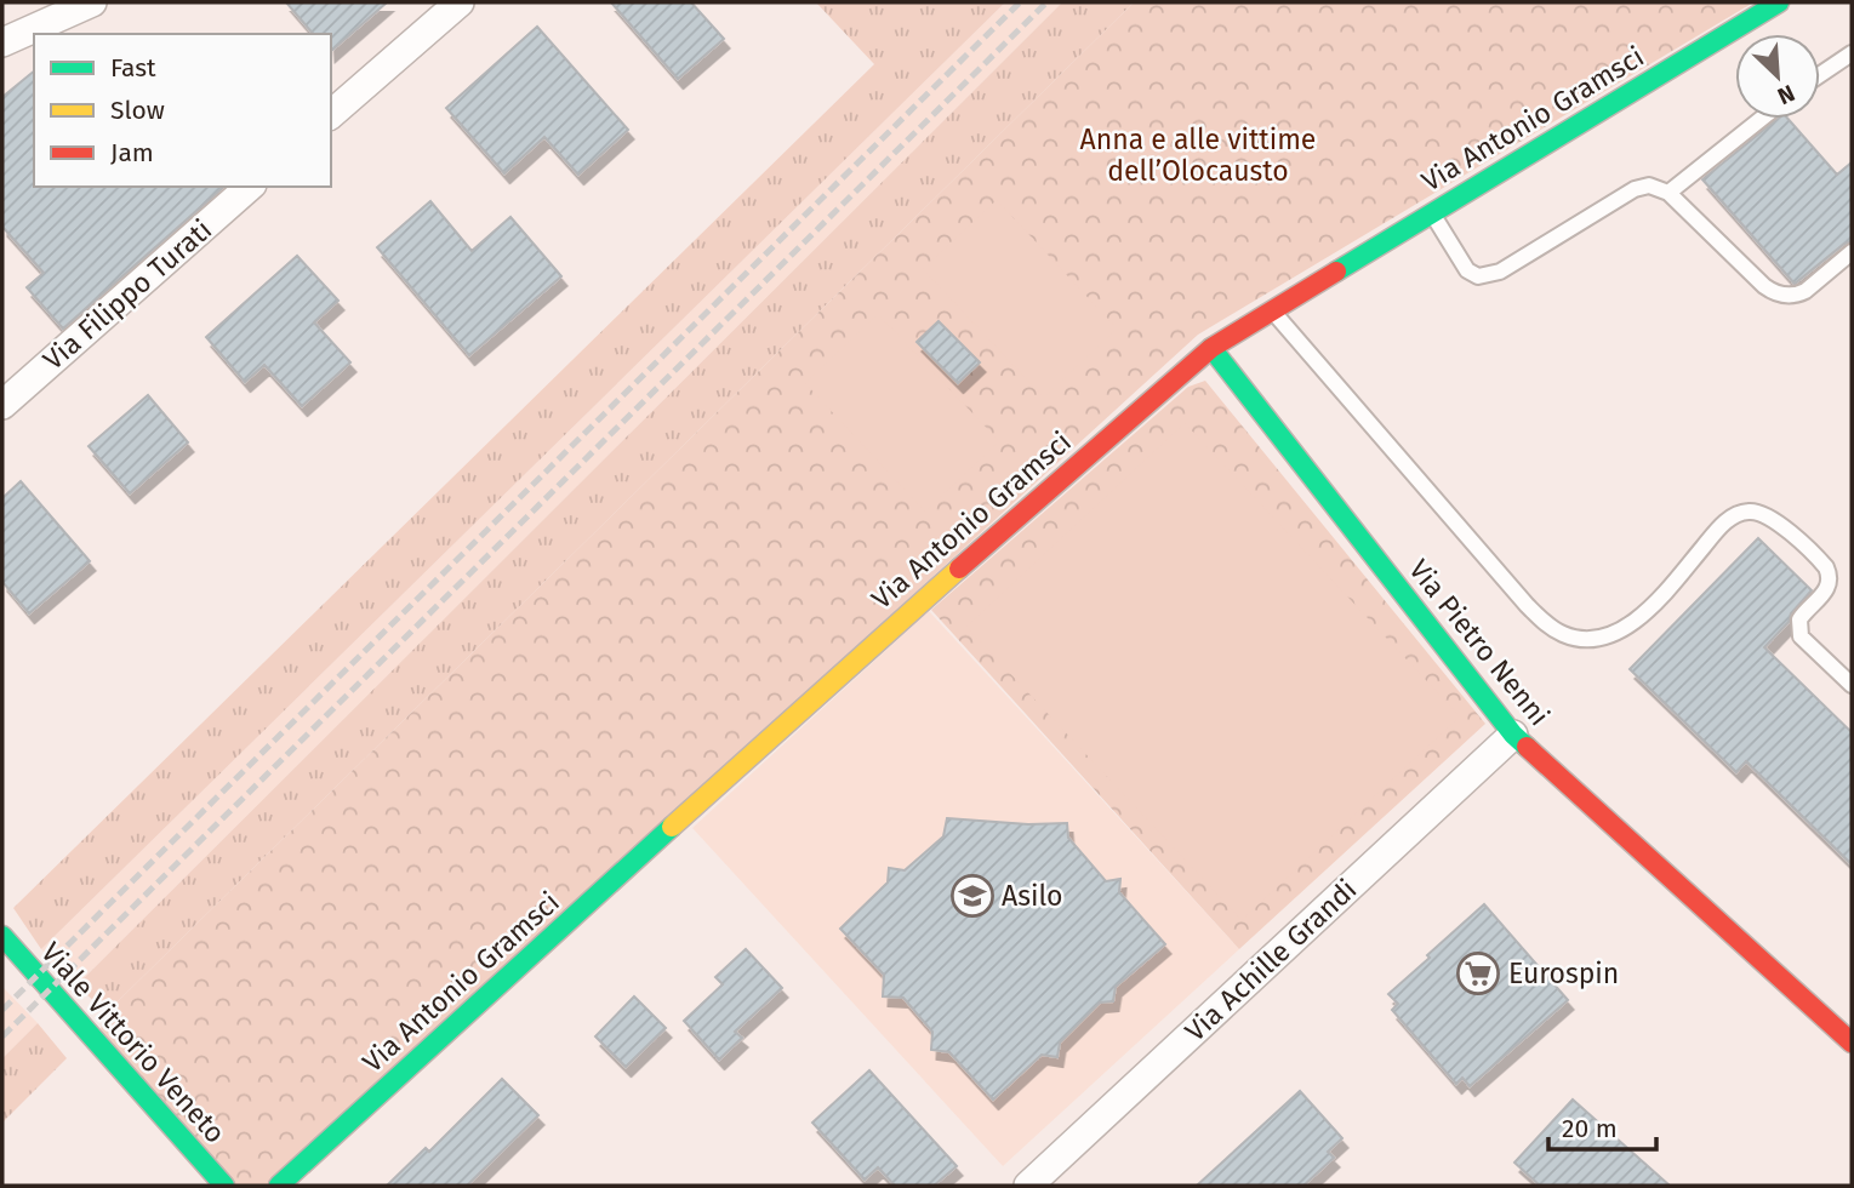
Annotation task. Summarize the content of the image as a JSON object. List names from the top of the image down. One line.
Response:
{"streets":{"street":["Via Antonio Gramsci","Via Filippo Turati","Via Pietro Nenni","Via Achille Grandi","Viale Vittorio Veneto"]},"crossings":[["Via Antonio Gramsci","Via Pietro Nenni"],["Via Pietro Nenni","Via Achille Grandi"]],"parks":["Anna e alle vittime dell’Olocausto"],"places":{"school or university":["Asilo"],"supermarket":["Eurospin"]},"legend":["Fast","Slow","Jam"],"scale_bar":"20 m","north":"bottom right"}
